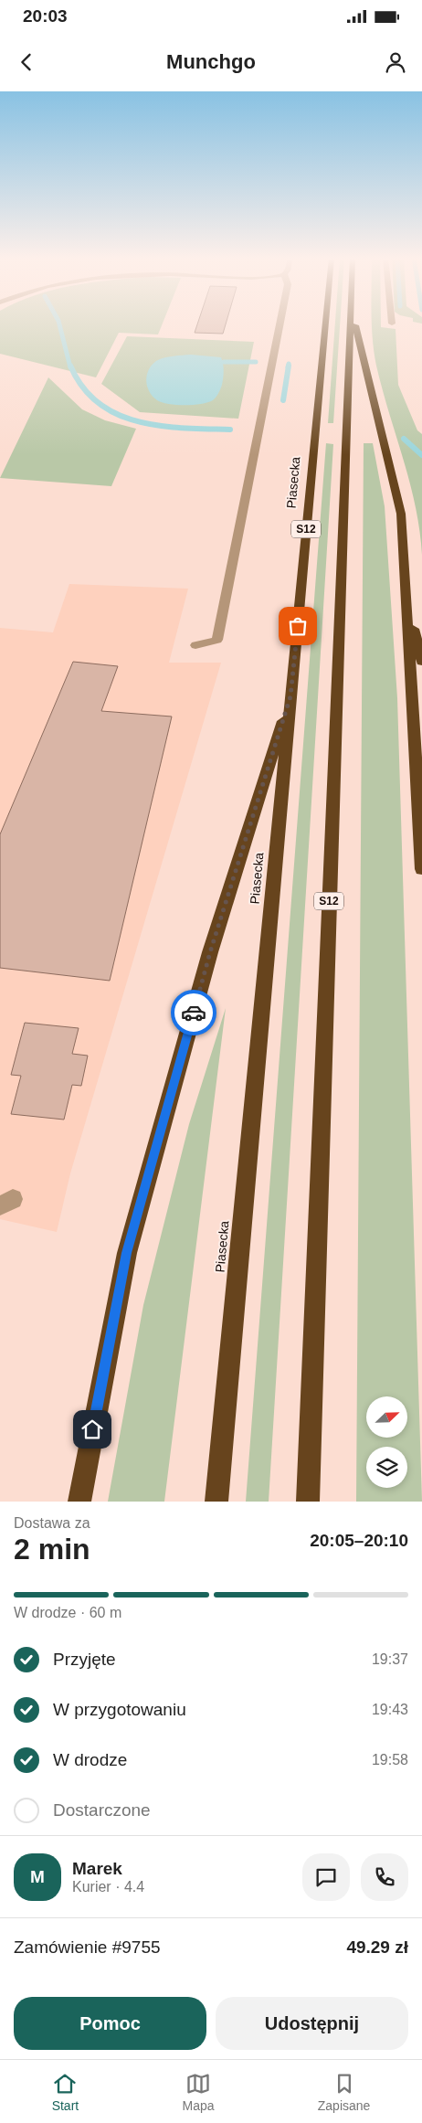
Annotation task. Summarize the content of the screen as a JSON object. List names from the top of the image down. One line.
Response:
{"streets":{"highway":["Piasecka","S12"]},"north":"top right","page":{"status":"20:03","header":"Munchgo","heading":["2 min","Dostawa za","20:05–20:10"],"panel":["Marek","Kurier · 4.4","Zamówienie #9755","49.29 zł"],"bar":"W drodze · 60 m","list":[["Przyjęte","19:37"],["W przygotowaniu","19:43"],["W drodze","19:58"],"Dostarczone"],"round":"M","buttons":["Pomoc","Udostępnij"],"tabs":["Start","Mapa","Zapisane"]}}
